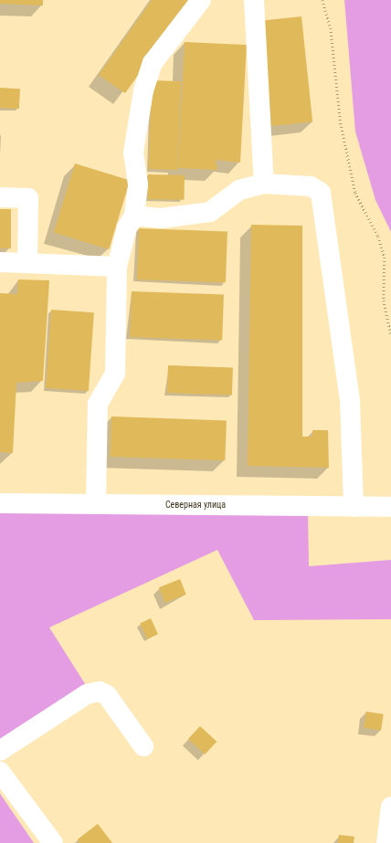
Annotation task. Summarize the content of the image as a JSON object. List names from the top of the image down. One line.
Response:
{"streets":{"street":["Северная улица"]}}
